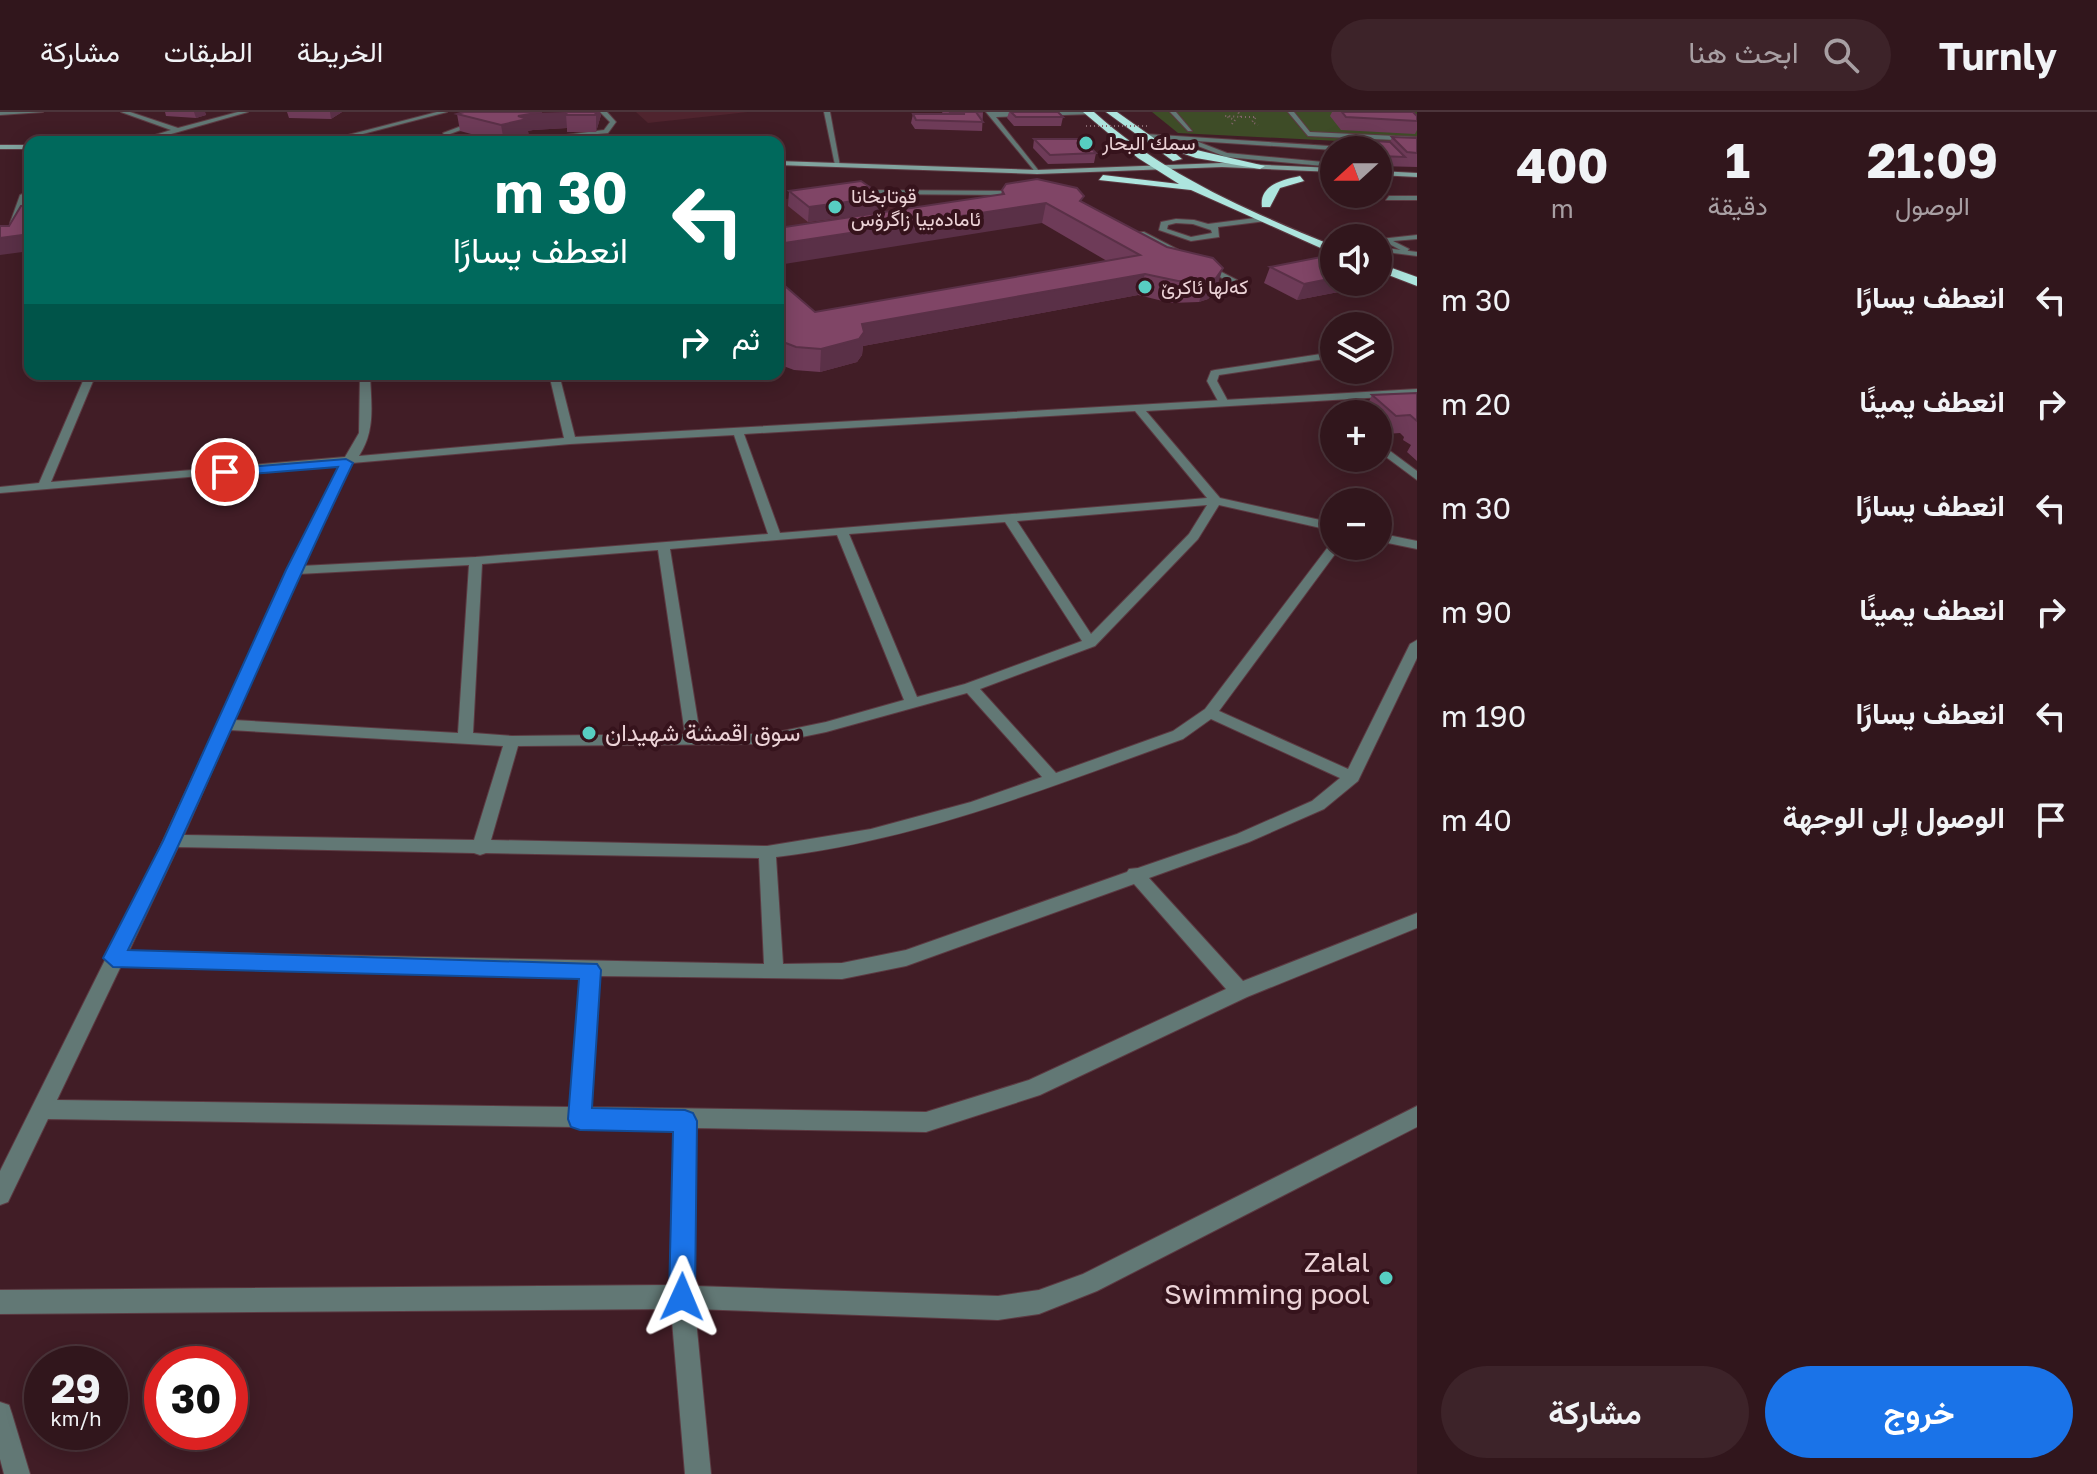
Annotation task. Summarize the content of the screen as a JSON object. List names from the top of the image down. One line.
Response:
{"places":["سمك البحار","قوتابخانا ئامادەییا زاگرۆس","کەلها ئاکرێ","سوق اقمشة شهيدان","Zalal Swimming pool"],"north":"left","page":{"header":"Turnly","search":"ابحث هنا","nav":["الخريطة","الطبقات","مشاركة"],"eta":["21:09","الوصول","1","دقيقة","400","m"],"map_buttons":["+","−"],"turn":["30 m","انعطف يسارًا"],"list":[{"name":"انعطف يسارًا","value":"30 m"},{"name":"انعطف يمينًا","value":"20 m"},{"name":"انعطف يسارًا","value":"30 m"},{"name":"انعطف يمينًا","value":"90 m"},{"name":"انعطف يسارًا","value":"190 m"},{"name":"الوصول إلى الوجهة","value":"40 m"}],"then":"ثم","speed":"29 km/h","limit":"30","buttons":["خروج","مشاركة"]}}
